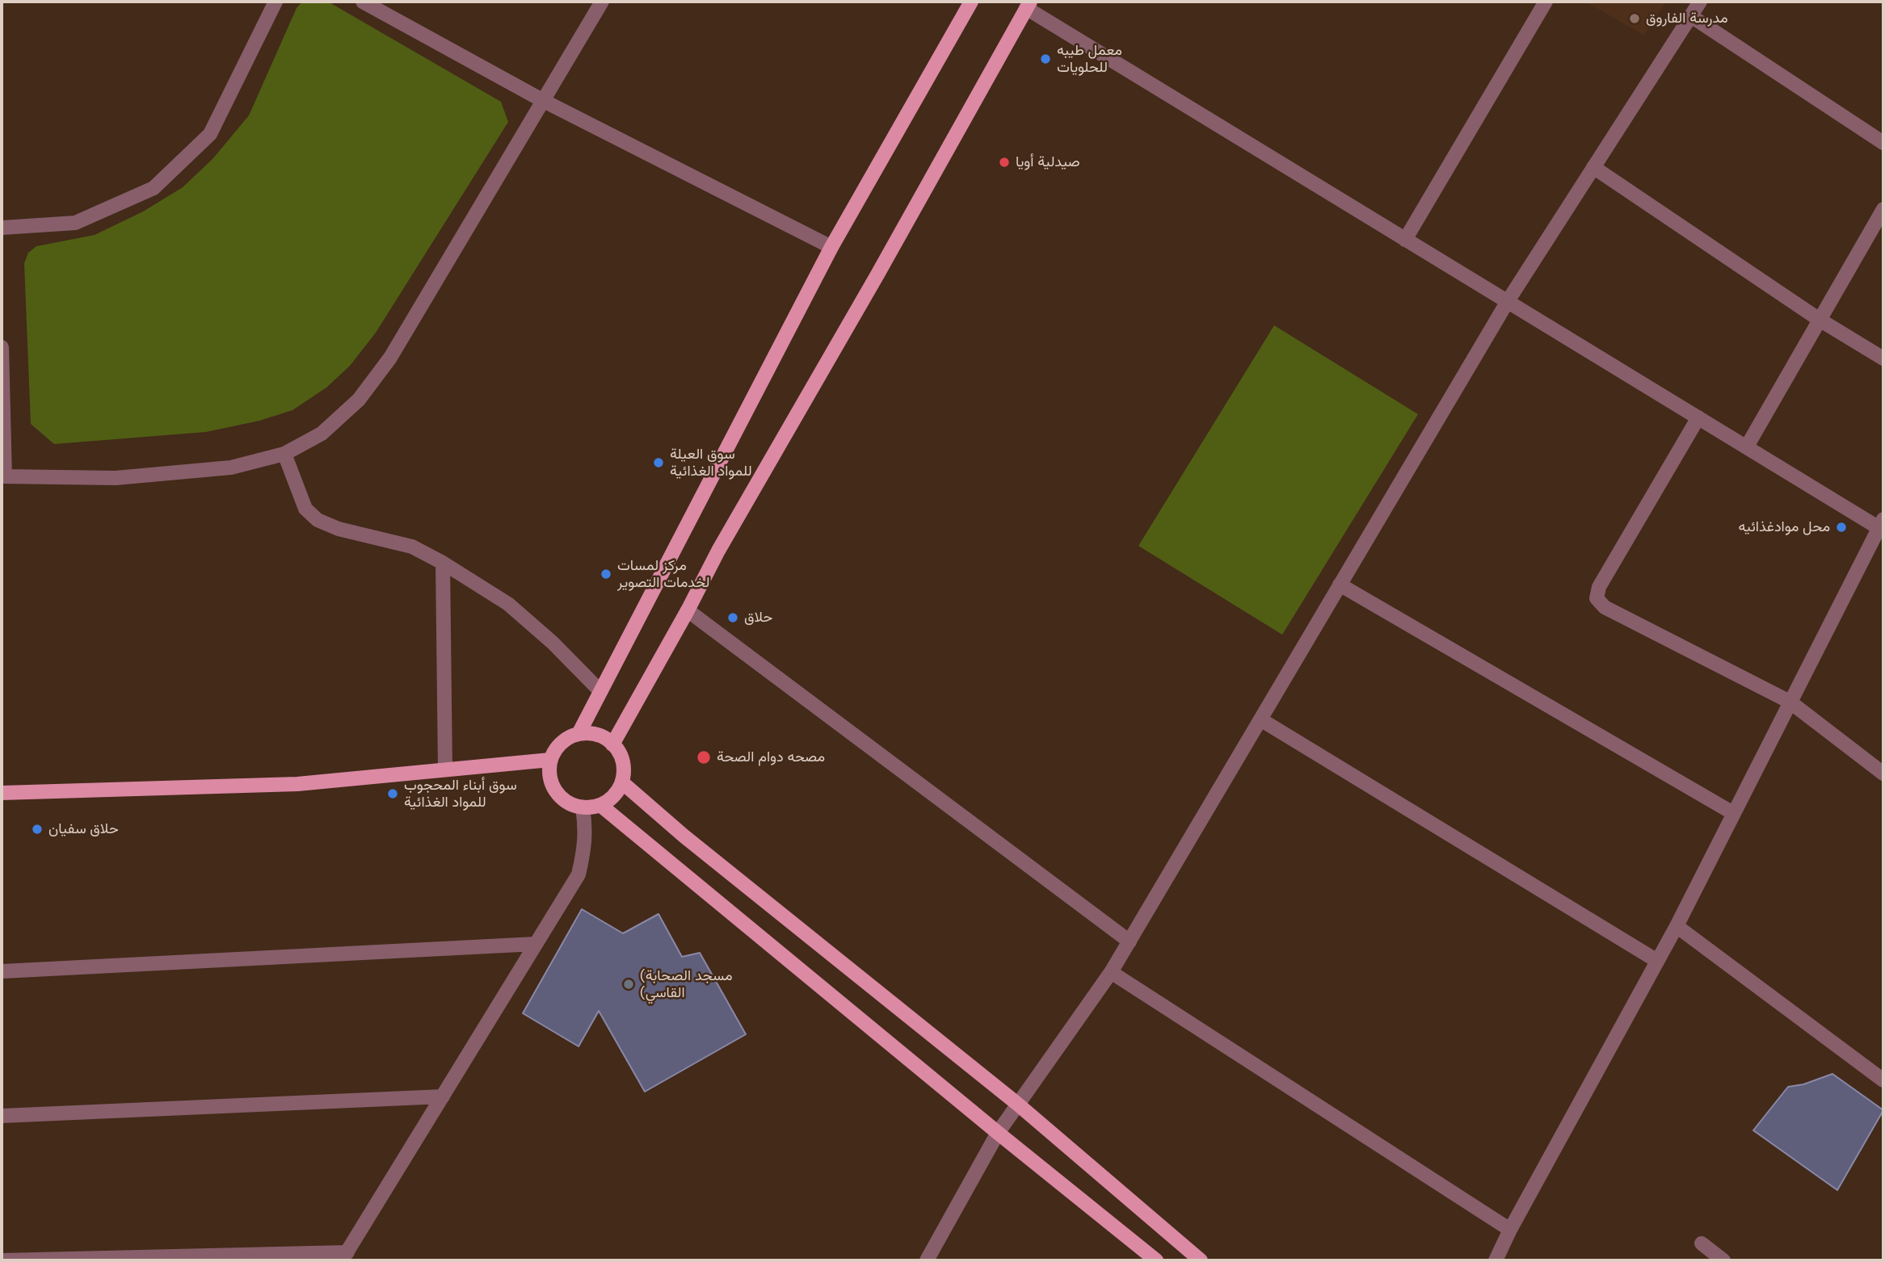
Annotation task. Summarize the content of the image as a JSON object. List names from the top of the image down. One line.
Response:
{"places":["مدرسة الفاروق","معمل طيبه للحلويات","صيدلية أويا","سوق العيلة للمواد الغذائية","محل موادغذائيه","مركز لمسات لخدمات التصوير","حلاق","مصحه دوام الصحة","سوق أبناء المحجوب للمواد الغذائية","حلاق سفيان","(مسجد الصحابة (القاسي"]}
